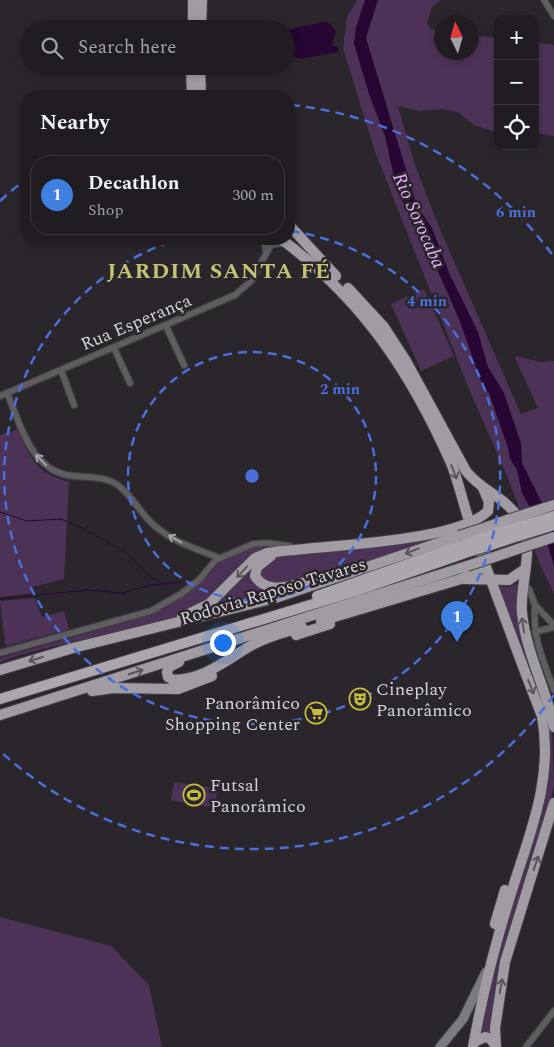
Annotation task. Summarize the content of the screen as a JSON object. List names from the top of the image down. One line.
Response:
{"streets":{"highway":["Rodovia Raposo Tavares"],"street":["Rua Esperança"]},"districts":["JARDIM SANTA FÉ"],"water":["Rio Sorocaba"],"places":{"theatre":["Cineplay Panorâmico"],"supermarket":["Panorâmico Shopping Center"],"sports":["Futsal Panorâmico"]},"north":"top","page":{"map_buttons":["+","−"],"search":"Search here","heading":"Nearby","list":[{"mark":"1","name":"Decathlon","note":"Shop","value":"300 m"}],"pins":"1"},"rings":["6 min","4 min","2 min"]}
